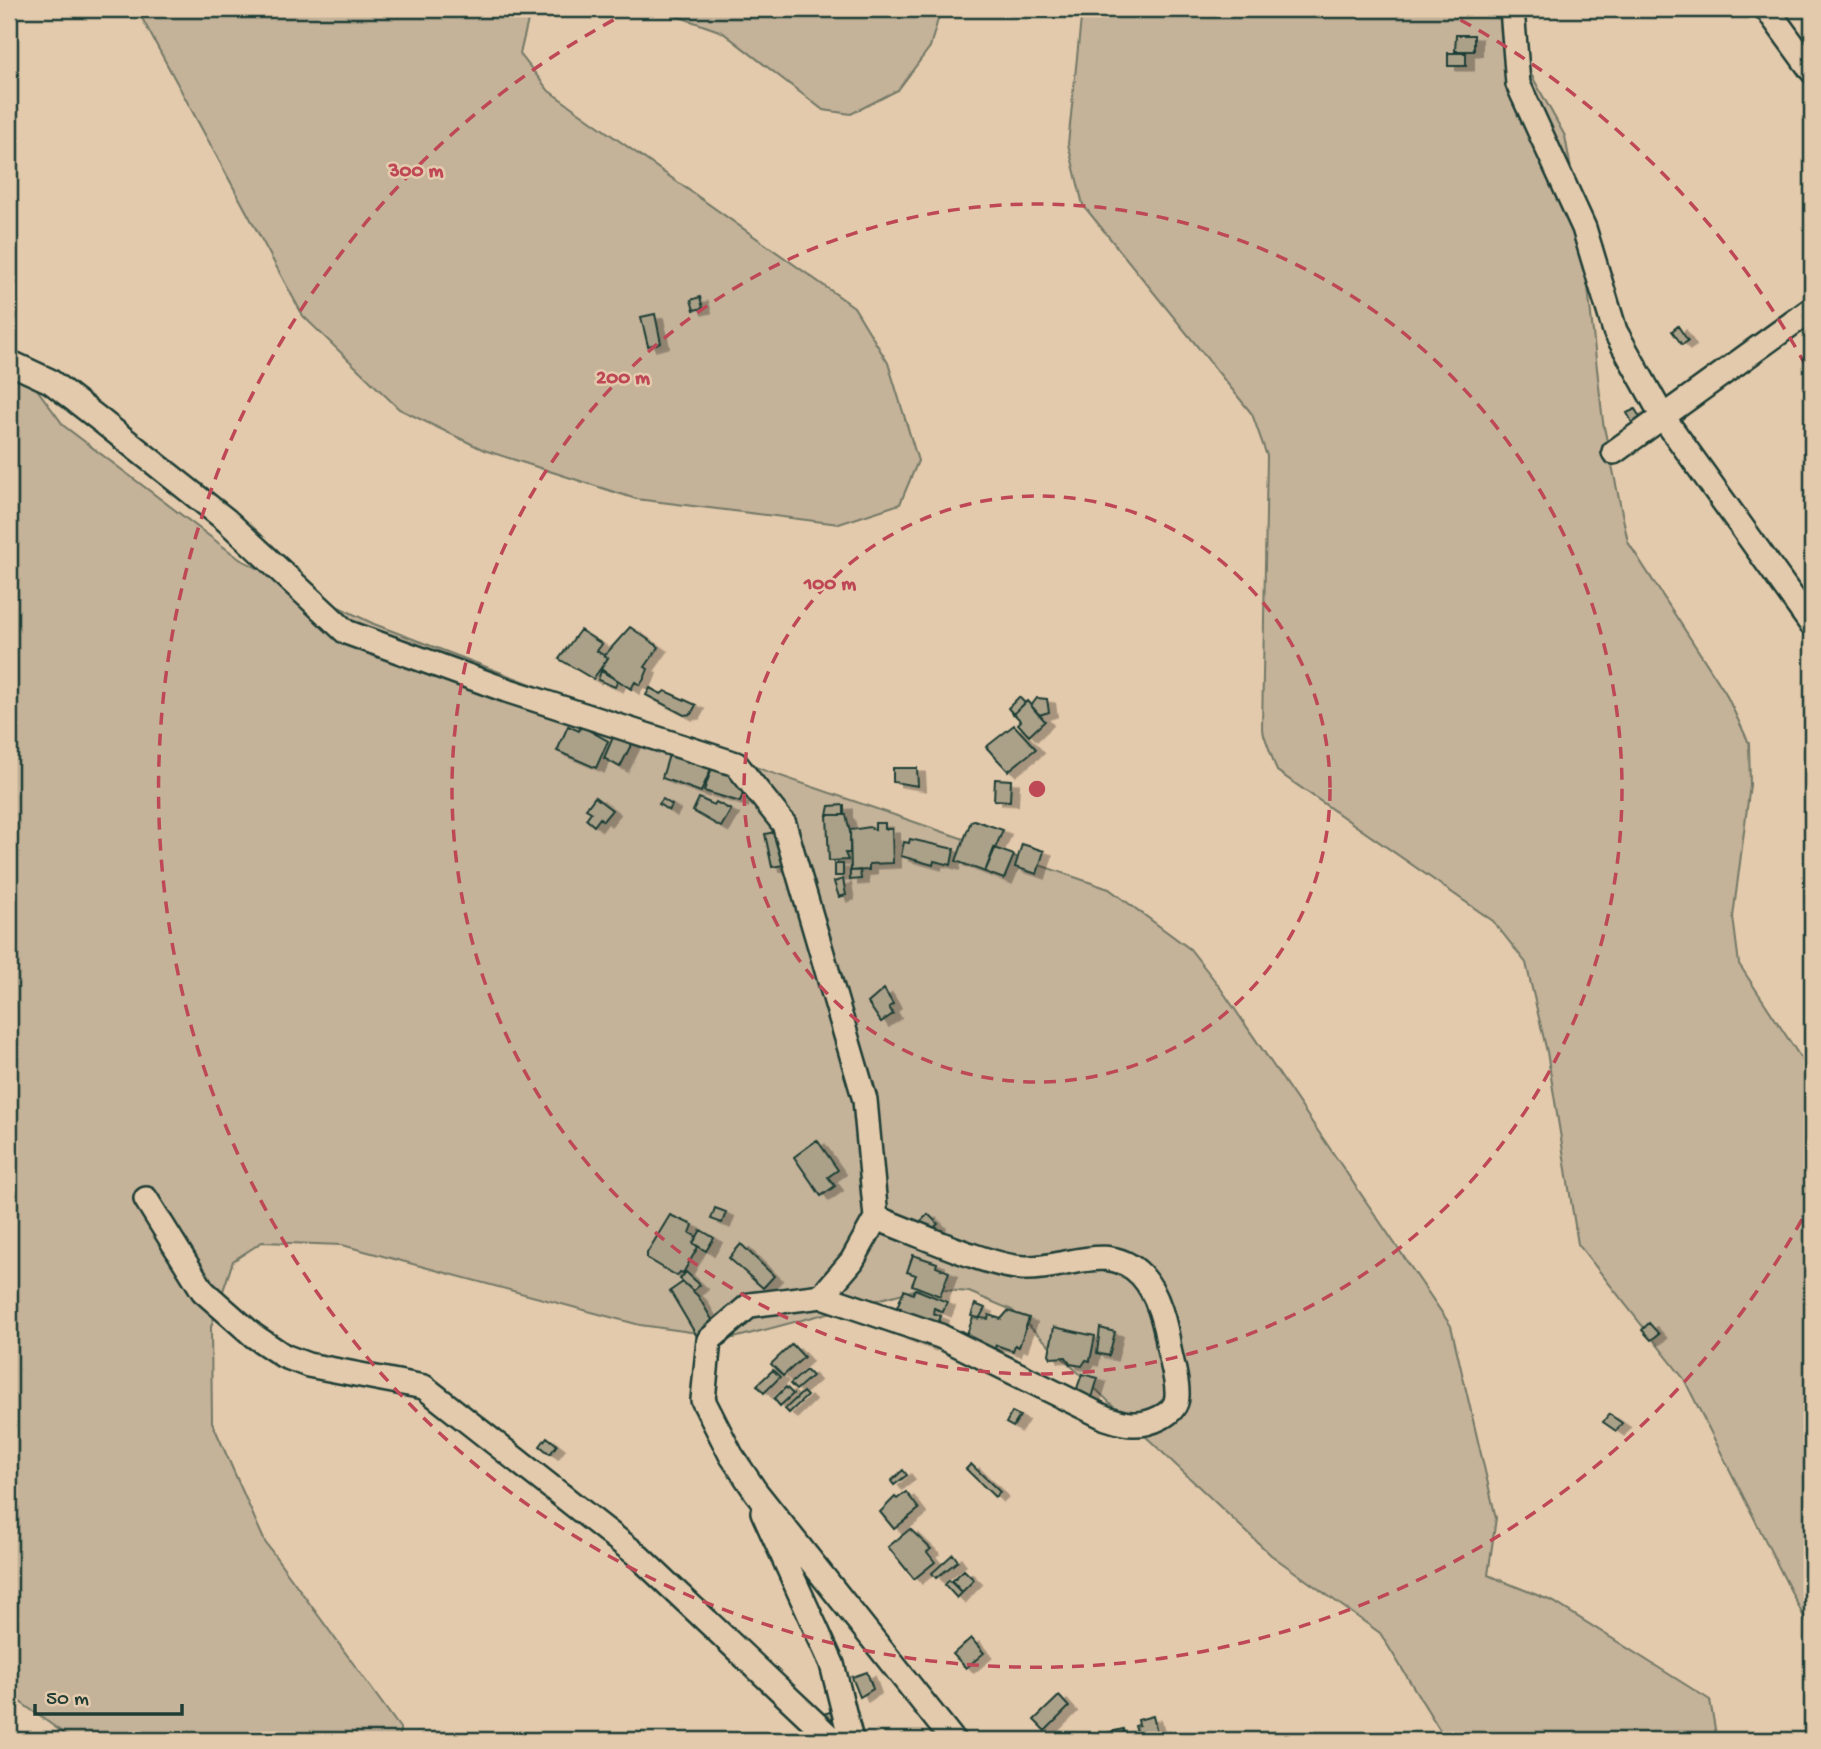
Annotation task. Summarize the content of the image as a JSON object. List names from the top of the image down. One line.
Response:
{"scale_bar":"50 m","rings":["300 m","200 m","100 m"]}
